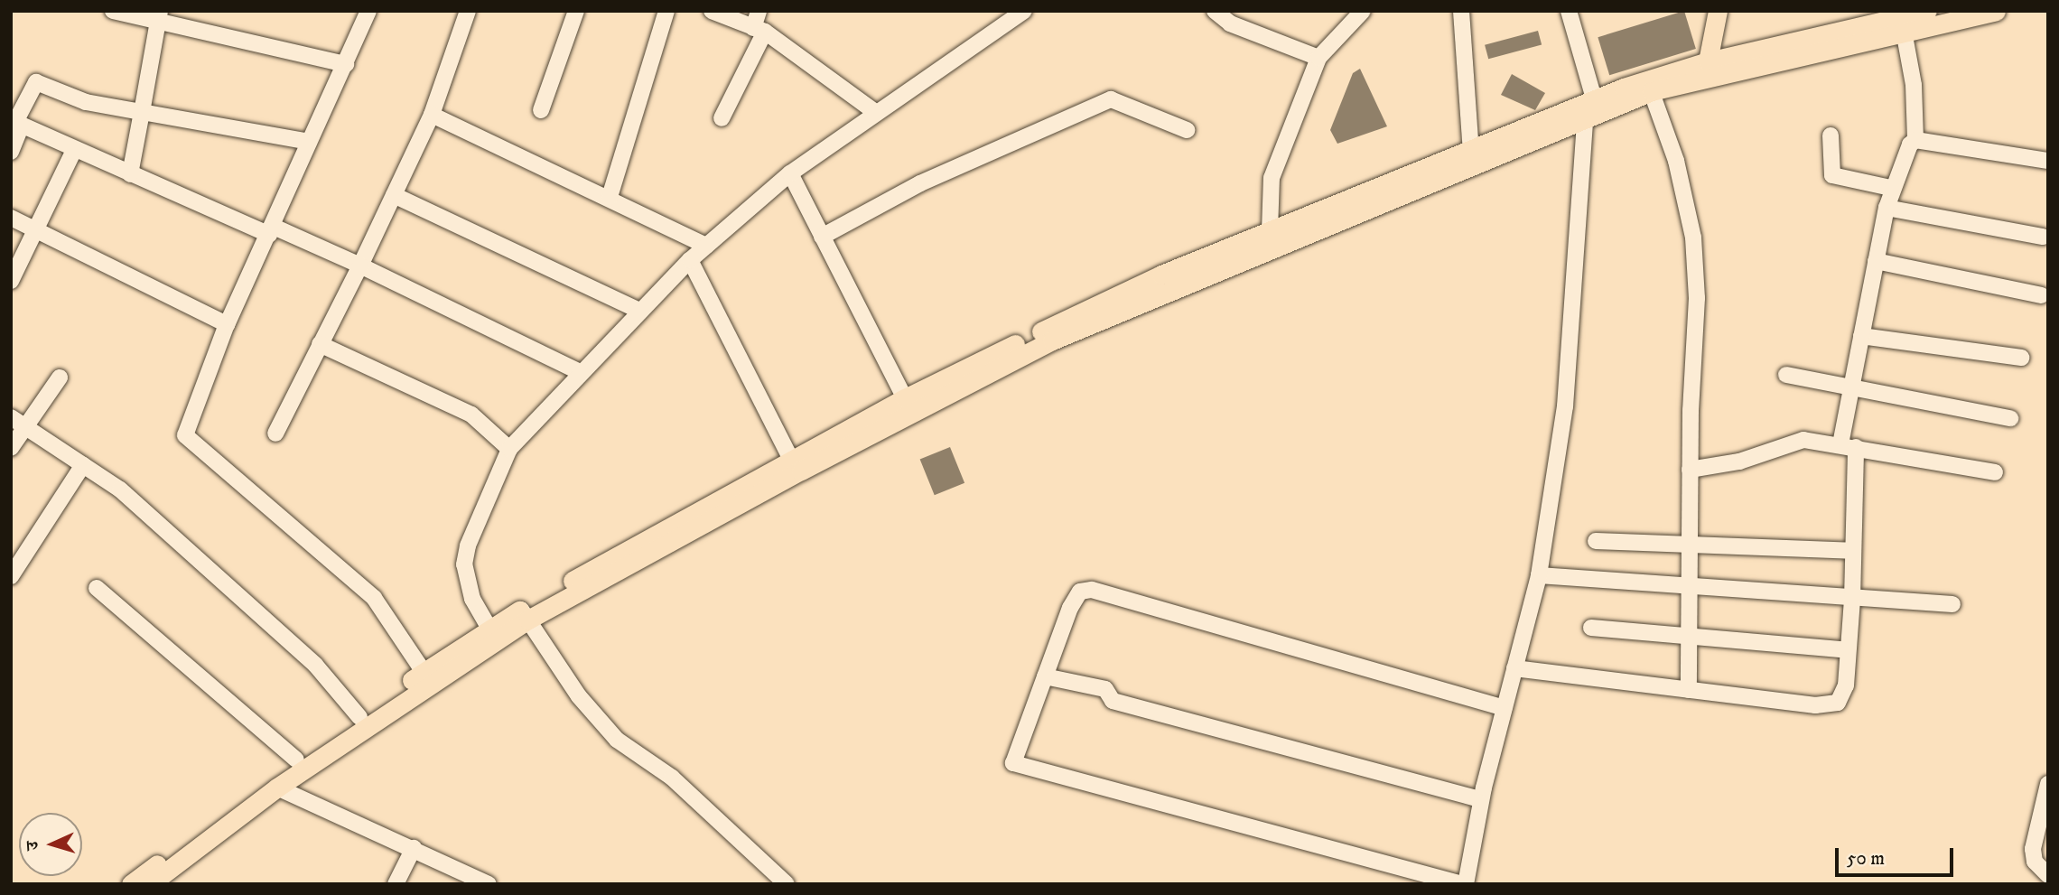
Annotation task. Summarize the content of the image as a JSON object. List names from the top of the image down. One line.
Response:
{"scale_bar":"50 m","north":"left"}
